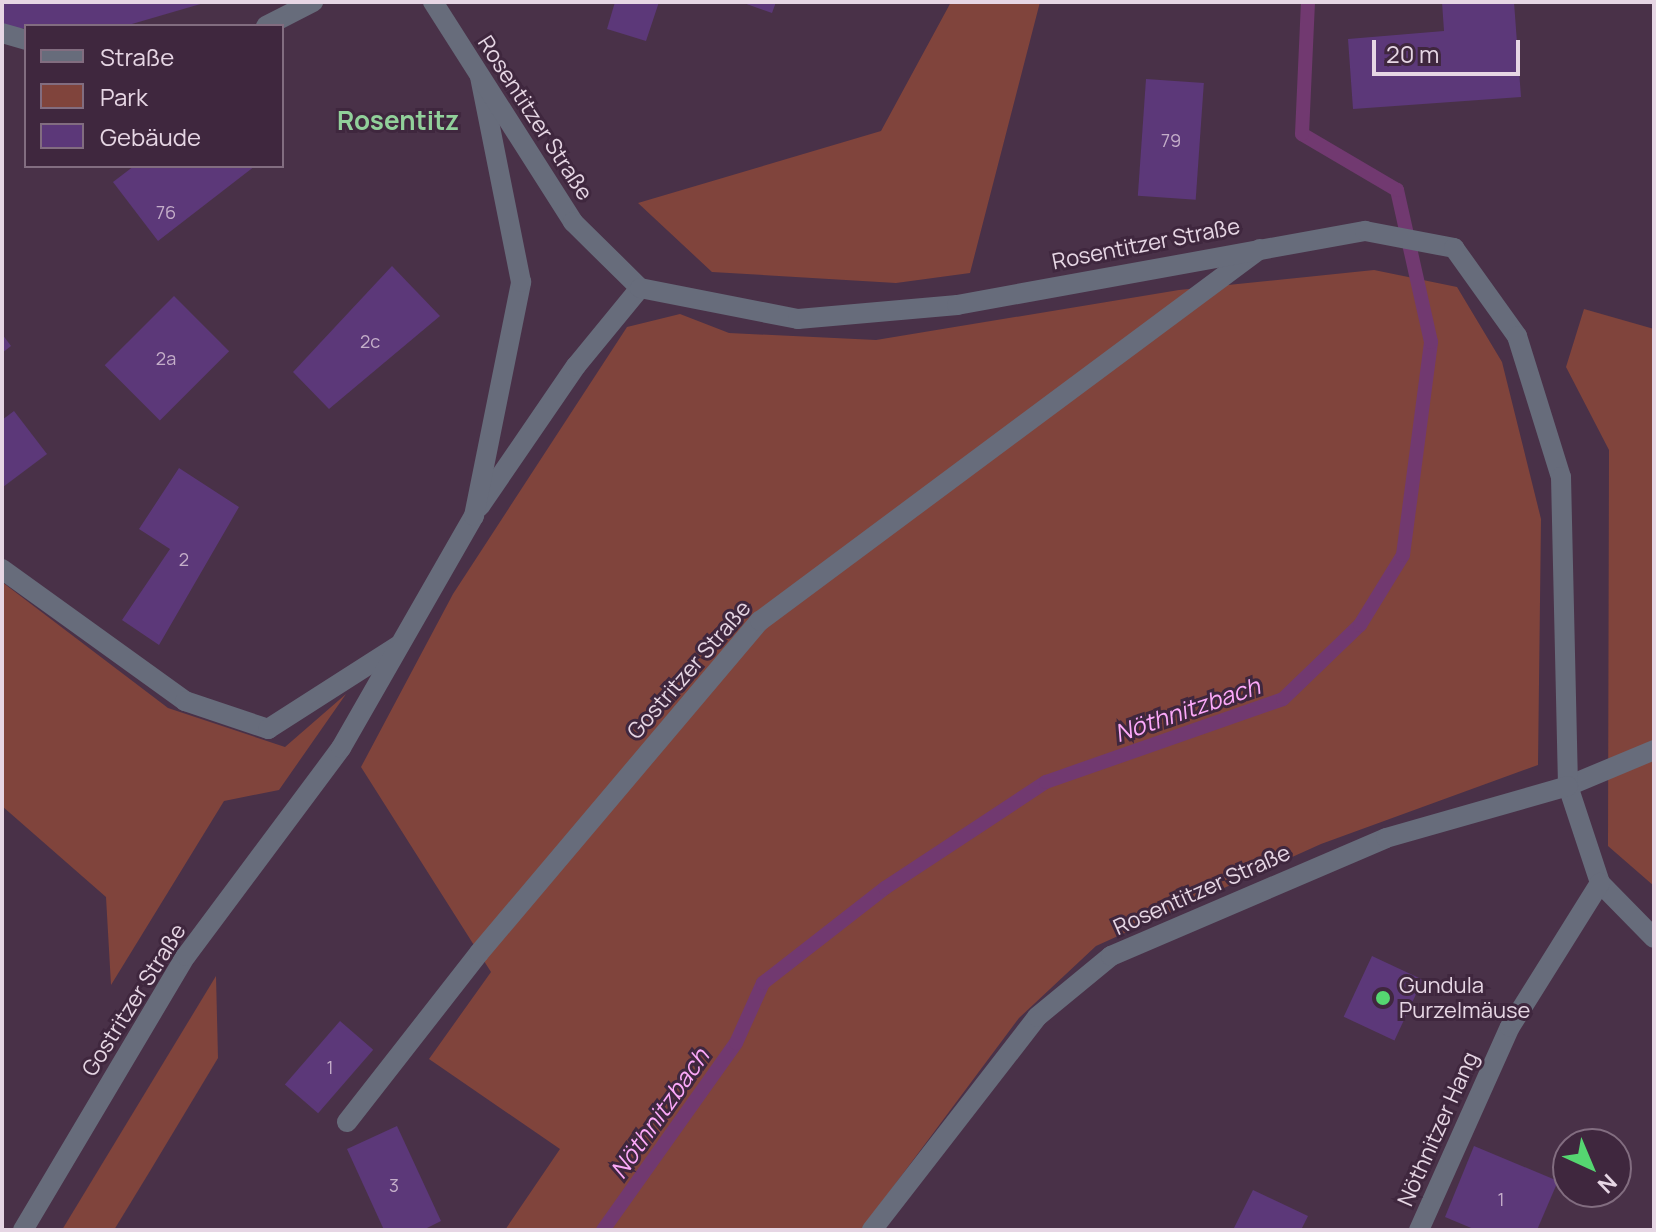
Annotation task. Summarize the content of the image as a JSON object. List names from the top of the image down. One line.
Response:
{"streets":{"street":["Rosentitzer Straße","Gostritzer Straße","Nöthnitzer Hang"]},"crossings":[["Rosentitzer Straße","Gostritzer Straße"],["Rosentitzer Straße","Nöthnitzer Hang"]],"districts":["Rosentitz"],"water":["Nöthnitzbach"],"places":["Gundula Purzelmäuse"],"house_numbers":["79","76","2c","2a","2","1","3","1"],"legend":["Straße","Park","Gebäude"],"scale_bar":"20 m","north":"bottom right"}
